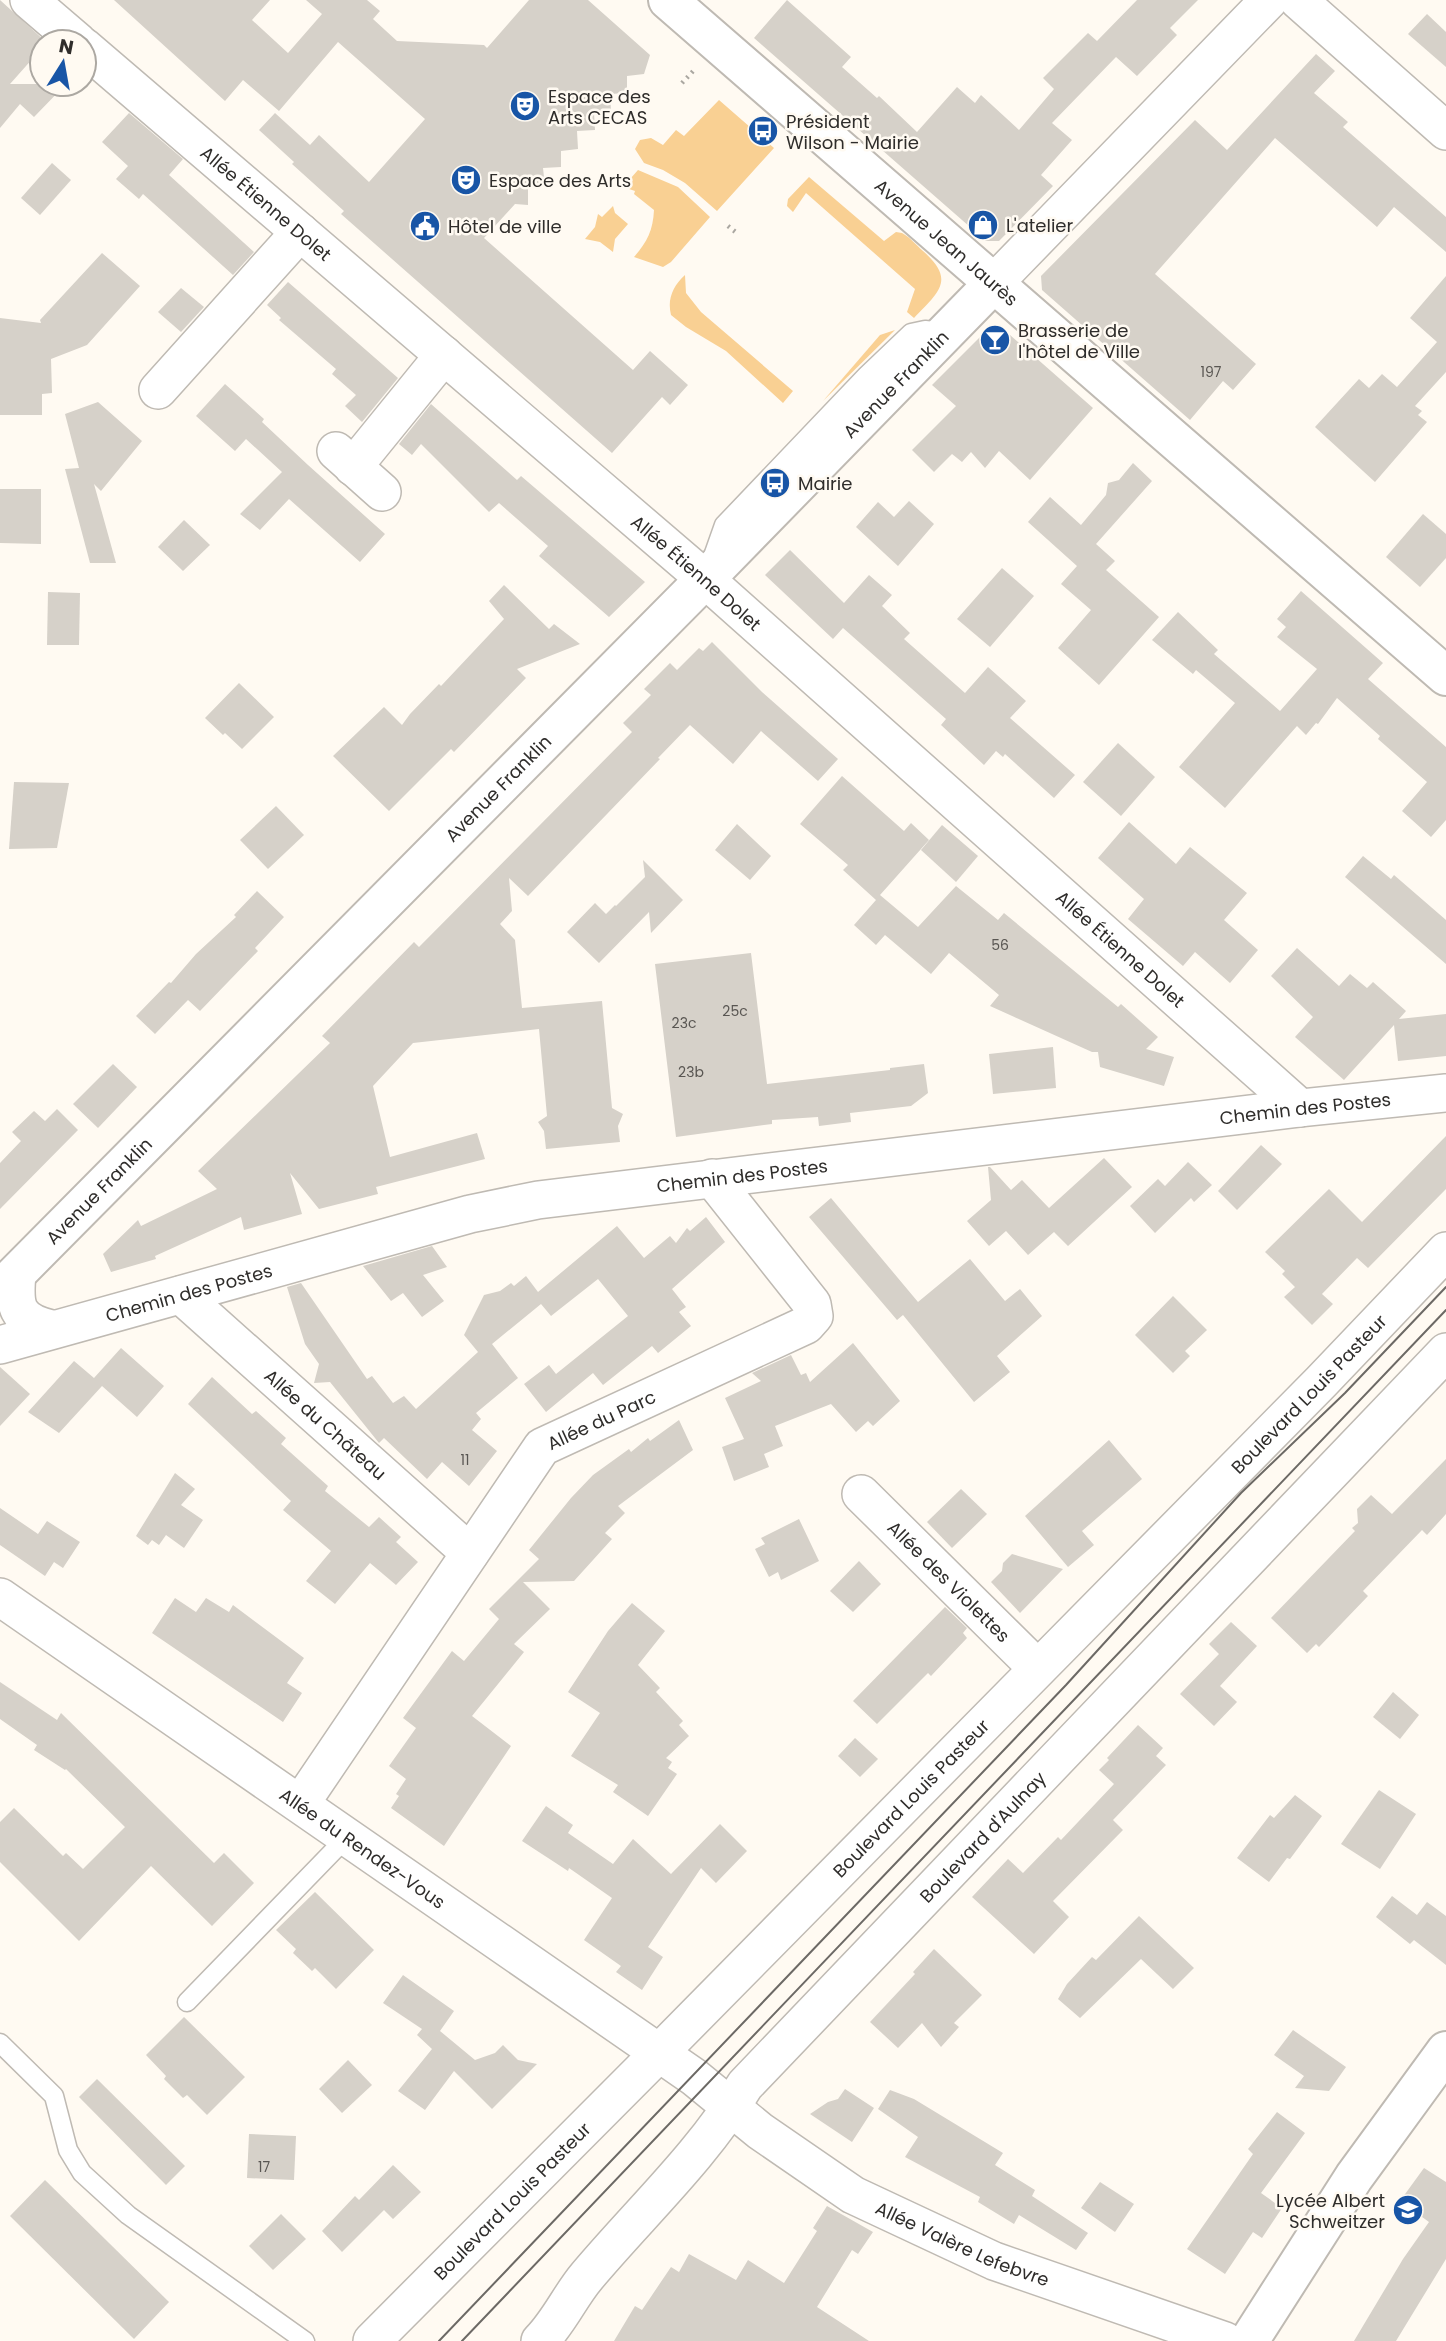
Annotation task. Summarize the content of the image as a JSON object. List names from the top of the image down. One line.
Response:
{"streets":{"street":["Allée Étienne Dolet","Avenue Jean Jaurès","Avenue Franklin","Chemin des Postes","Boulevard Louis Pasteur","Allée du Parc","Allée du Château","Allée des Violettes","Boulevard d'Aulnay","Allée du Rendez-Vous","Allée Valère Lefebvre"]},"crossings":[["Allée Étienne Dolet","Avenue Franklin"],["Allée Étienne Dolet","Chemin des Postes"],["Avenue Jean Jaurès","Avenue Franklin"],["Chemin des Postes","Allée du Parc"],["Chemin des Postes","Allée du Château"],["Boulevard Louis Pasteur","Allée des Violettes"],["Boulevard Louis Pasteur","Allée du Rendez-Vous"],["Allée du Parc","Allée du Château"],["Allée du Parc","Allée du Rendez-Vous"],["Boulevard d'Aulnay","Allée du Rendez-Vous"],["Boulevard d'Aulnay","Allée Valère Lefebvre"],["Allée du Rendez-Vous","Allée Valère Lefebvre"]],"places":{"theatre":["Espace des Arts CECAS","Espace des Arts"],"bus stop":["Président Wilson - Mairie","Mairie"],"shop":["L'atelier"],"public building":["Hôtel de ville"],"bar":["Brasserie de l'hôtel de Ville"],"school or university":["Lycée Albert Schweitzer"]},"house_numbers":["197","56","25c","23c","23b","11","17"],"north":"top"}
